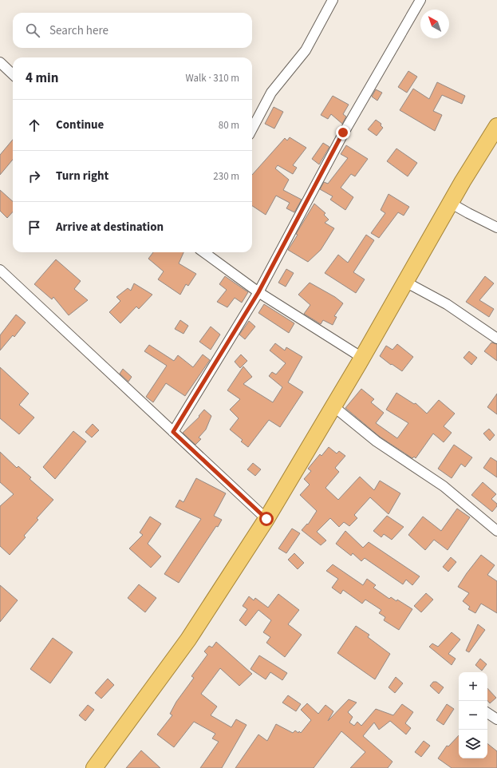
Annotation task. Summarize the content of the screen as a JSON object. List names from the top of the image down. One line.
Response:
{"north":"top left","page":{"search":"Search here","heading":["4 min","Walk · 310 m"],"list":[["Continue","80 m"],["Turn right","230 m"],"Arrive at destination"],"map_buttons":["+","−"]}}
